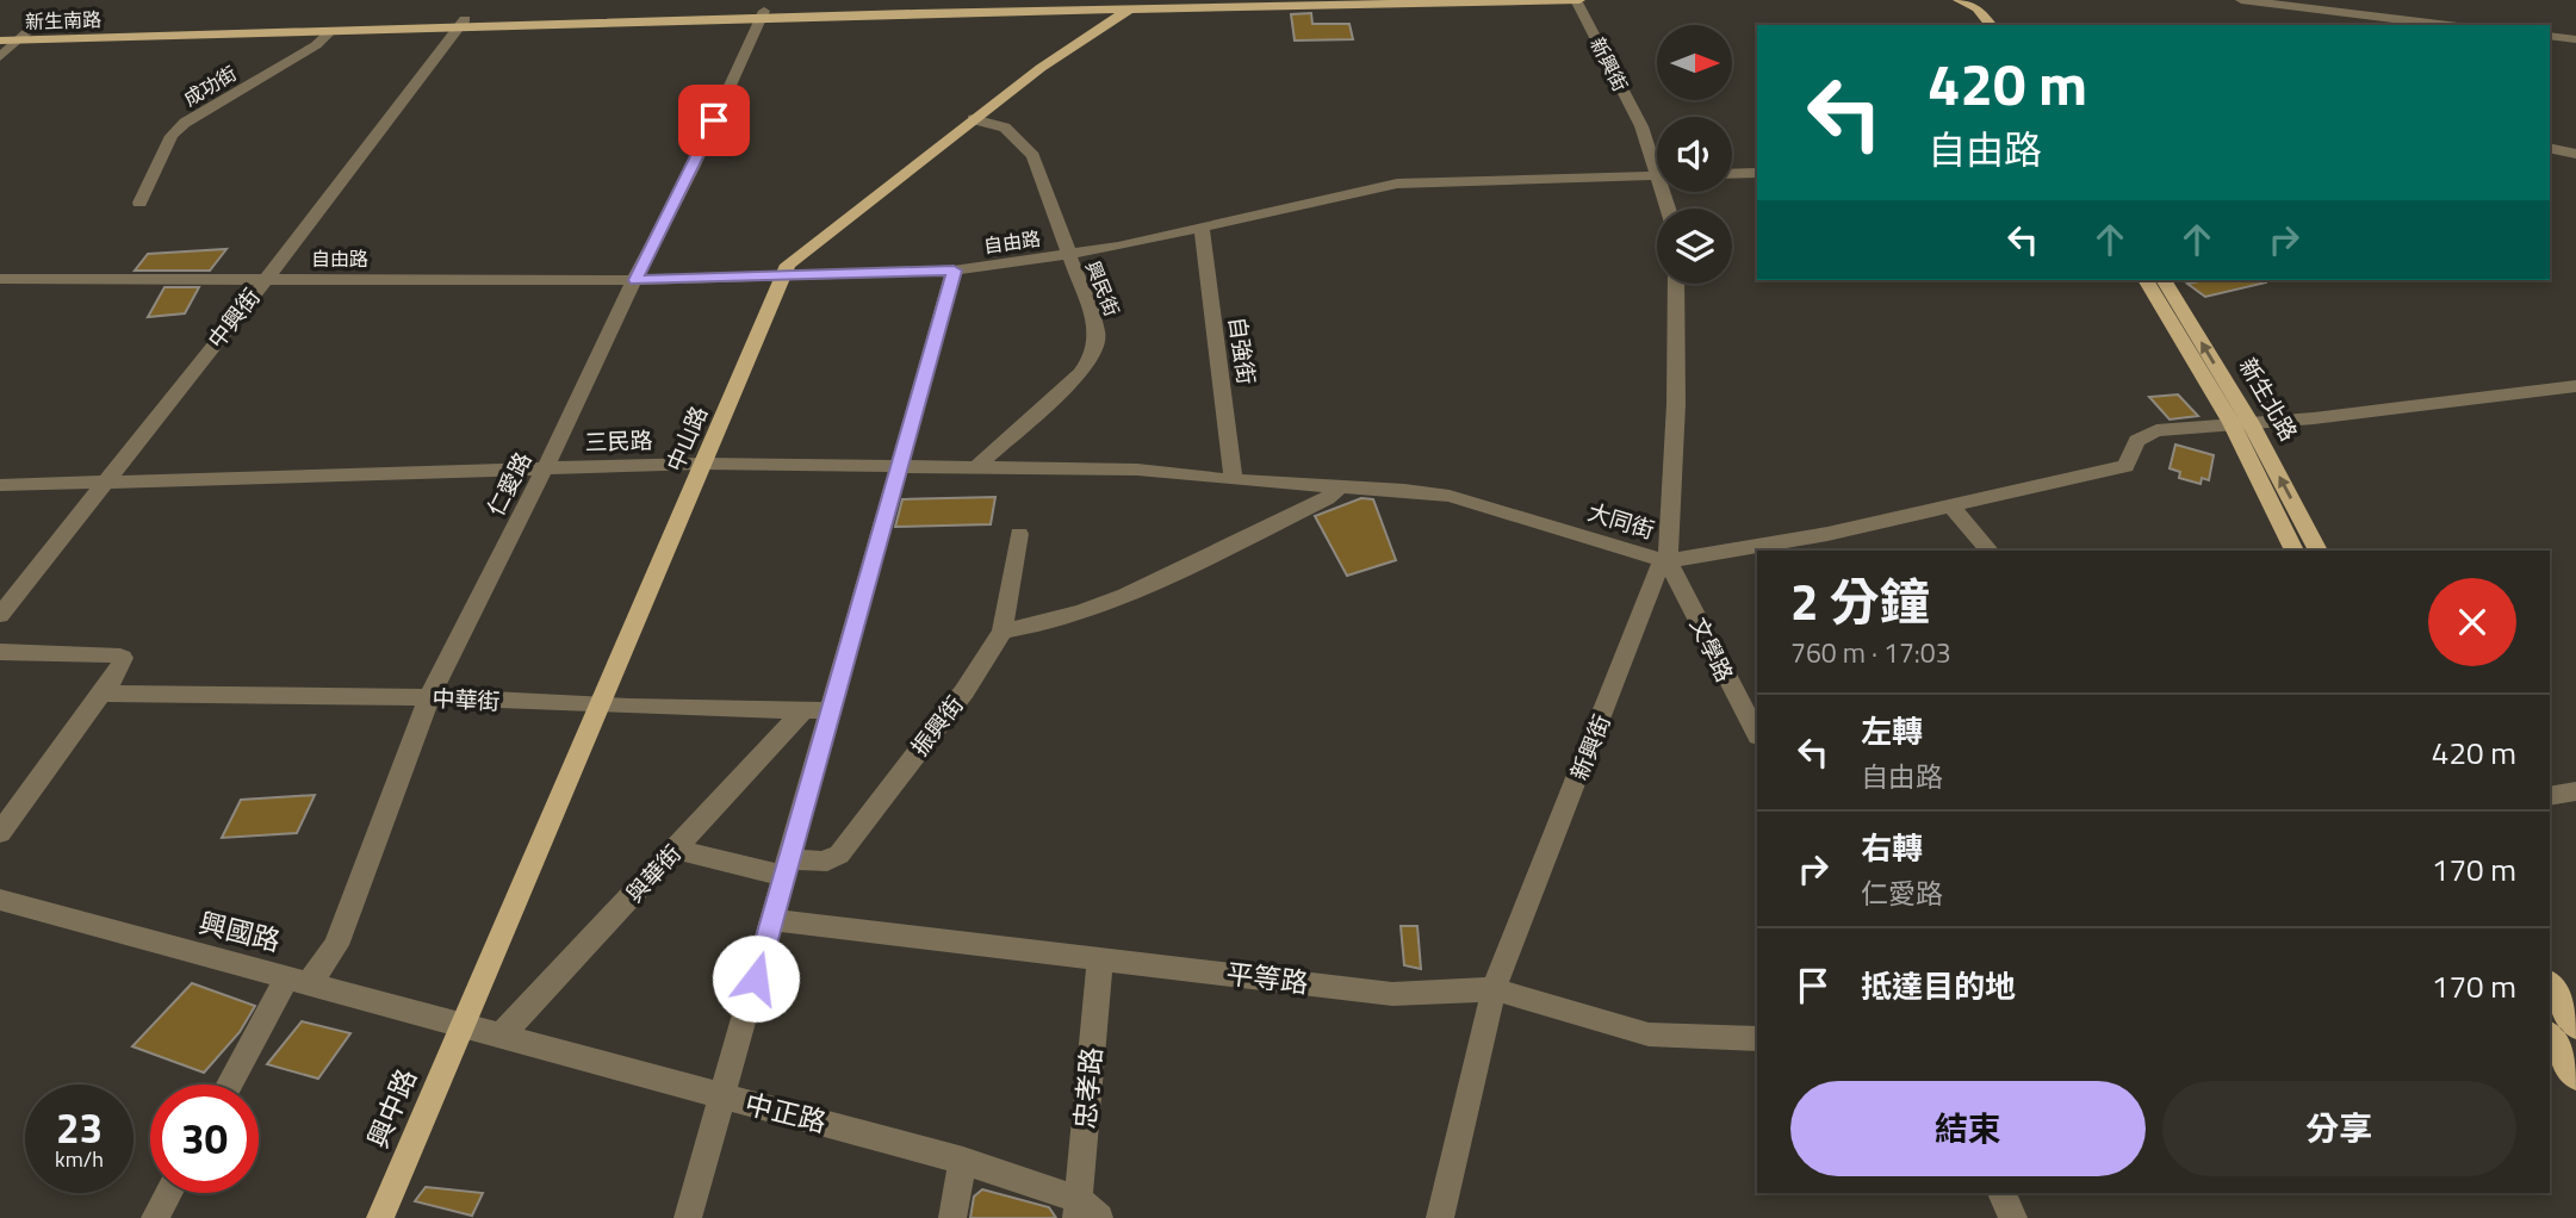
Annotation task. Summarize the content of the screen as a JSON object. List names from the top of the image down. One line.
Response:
{"streets":{"main road":["新生南路","新生北路","中山路","興中路"],"street":["新興街","成功街","自由路","興民街","中興街","自強街","三民路","仁愛路","大同街","文學路","中華街","振興街","與華街","興國路","平等路","忠孝路","中正路"]},"crossings":[["新生南路","成功街"],["新生南路","中興街"],["新生南路","中山路"],["新生南路","仁愛路"],["新興街","大同街"],["新興街","文學路"],["新興街","平等路"],["自由路","興民街"],["自由路","中興街"],["自由路","自強街"],["自由路","中山路"],["自由路","仁愛路"],["興民街","中山路"],["興民街","三民路"],["中興街","三民路"],["自強街","三民路"],["新生北路","大同街"],["中山路","三民路"],["中山路","中華街"],["中山路","興國路"],["中山路","興中路"],["中山路","中正路"],["三民路","仁愛路"],["三民路","大同街"],["仁愛路","中華街"],["仁愛路","興國路"],["大同街","文學路"],["中華街","與華街"],["振興街","與華街"],["與華街","中正路"],["興國路","興中路"],["興國路","中正路"],["平等路","忠孝路"],["忠孝路","中正路"],["興中路","中正路"]],"north":"right","page":{"turn":["420 m","自由路"],"heading":["2 分鐘","760 m · 17:03"],"list":[{"name":"左轉","note":"自由路","value":"420 m"},{"name":"右轉","note":"仁愛路","value":"170 m"},{"name":"抵達目的地","value":"170 m"}],"buttons":["結束","分享"],"speed":"23 km/h","limit":"30"}}
